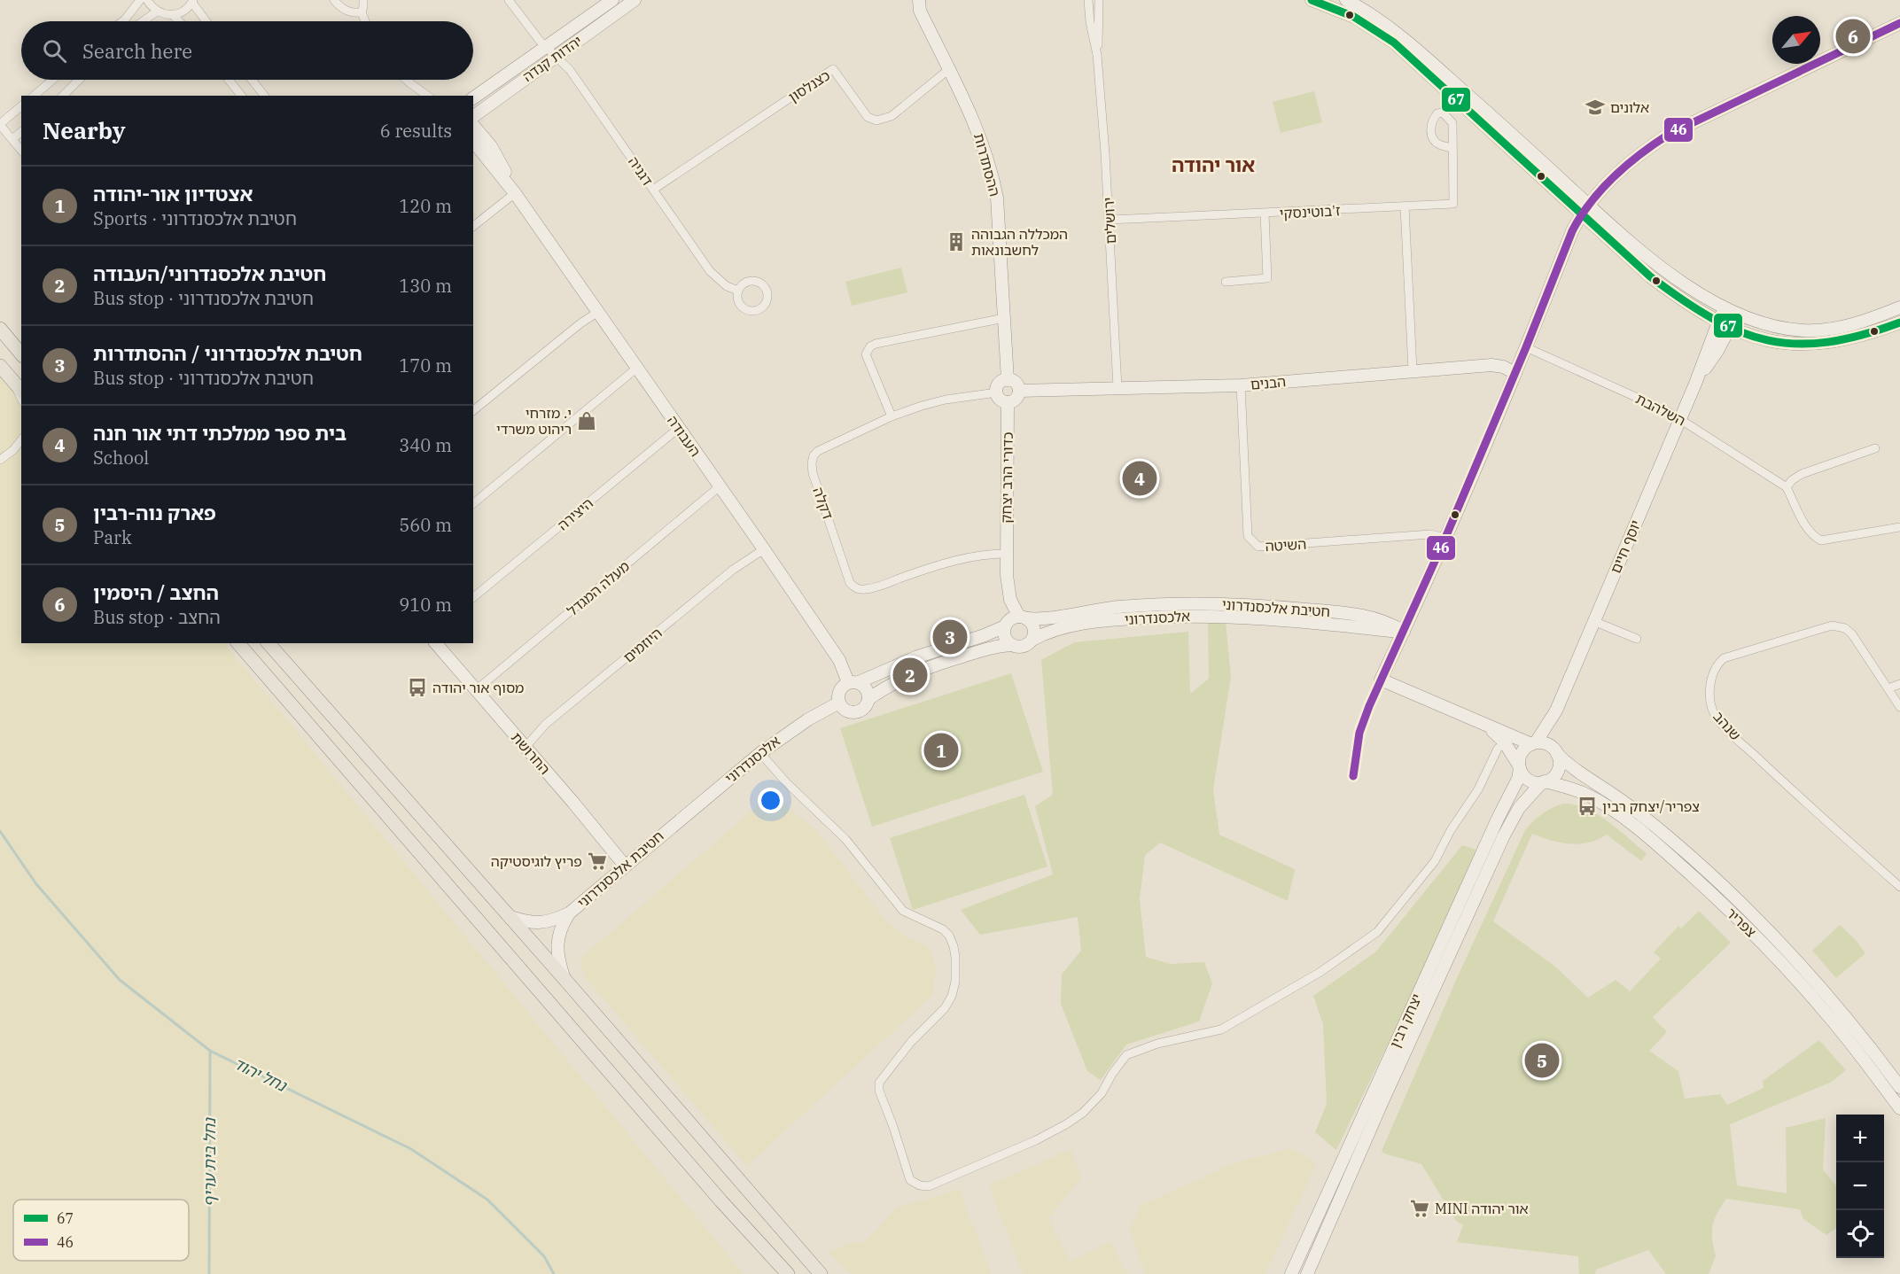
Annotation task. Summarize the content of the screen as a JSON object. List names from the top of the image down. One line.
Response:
{"streets":{"street":["יהדות קנדה","כצנלסון","ההסתדרות","דגניה","ז'בוטינסקי","ירושלים","הבנים","השלהבת","העבודה","כדורי הרב יצחק","דקלה","היצירה","השיטה","יוסף חיים","מעלה המגדל","חטיבת אלכסנדרוני","אלכסנדרוני","היוזמים","שנהב","החרושת","צפריר","יצחק רבין"]},"crossings":[["יהדות קנדה","דגניה"],["כצנלסון","ההסתדרות"],["כצנלסון","דגניה"],["ההסתדרות","הבנים"],["ההסתדרות","כדורי הרב יצחק"],["ההסתדרות","דקלה"],["ז'בוטינסקי","ירושלים"],["ירושלים","הבנים"],["הבנים","כדורי הרב יצחק"],["הבנים","דקלה"],["הבנים","השיטה"],["השלהבת","יוסף חיים"],["העבודה","היצירה"],["העבודה","מעלה המגדל"],["העבודה","חטיבת אלכסנדרוני"],["העבודה","אלכסנדרוני"],["העבודה","היוזמים"],["כדורי הרב יצחק","דקלה"],["יוסף חיים","צפריר"],["יוסף חיים","יצחק רבין"],["מעלה המגדל","החרושת"],["חטיבת אלכסנדרוני","אלכסנדרוני"],["חטיבת אלכסנדרוני","החרושת"],["היוזמים","החרושת"],["צפריר","יצחק רבין"]],"districts":["אור יהודה"],"water":["נחל יהוד","נחל בית עריף"],"places":{"school or university":["אלונים"],"building":["המכללה הגבוהה לחשבונאות"],"shop":["י. מזרחי ריהוט משרדי"],"bus stop":["מסוף אור יהודה","צפריר/יצחק רבין"],"supermarket":["פריץ לוגיסטיקה","MINI אור יהודה"]},"lines":["transit line 67","transit line 46"],"legend":["67","46"],"north":"top right","page":{"pins":["6","4","3","2","1","5"],"search":"Search here","heading":["Nearby","6 results"],"list":[{"mark":"1","name":"אצטדיון אור-יהודה","note":"Sports · חטיבת אלכסנדרוני","value":"120 m"},{"mark":"2","name":"חטיבת אלכסנדרוני/העבודה","note":"Bus stop · חטיבת אלכסנדרוני","value":"130 m"},{"mark":"3","name":"חטיבת אלכסנדרוני / ההסתדרות","note":"Bus stop · חטיבת אלכסנדרוני","value":"170 m"},{"mark":"4","name":"בית ספר ממלכתי דתי אור חנה","note":"School","value":"340 m"},{"mark":"5","name":"פארק נוה-רבין","note":"Park","value":"560 m"},{"mark":"6","name":"החצב / היסמין","note":"Bus stop · החצב","value":"910 m"}],"map_buttons":["+","−"]}}
